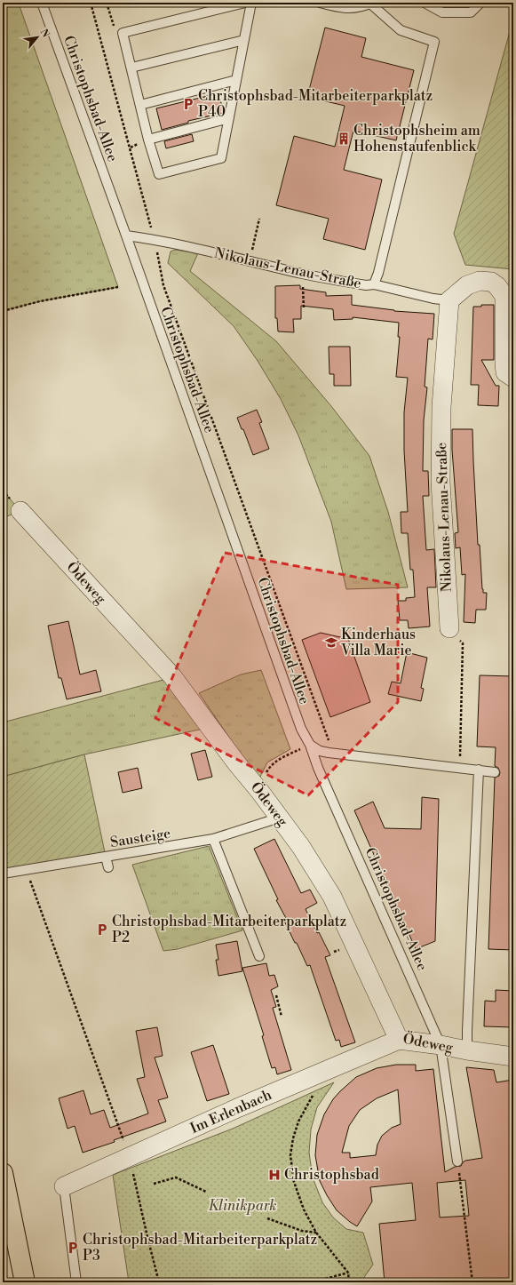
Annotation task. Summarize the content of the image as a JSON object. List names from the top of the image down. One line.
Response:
{"streets":{"street":["Nikolaus-Lenau-Straße","Ödeweg","Im Erlenbach"],"lane":["Christophsbad-Allee","Sausteige"]},"crossings":[["Christophsbad-Allee","Nikolaus-Lenau-Straße"],["Christophsbad-Allee","Ödeweg"],["Ödeweg","Sausteige"],["Ödeweg","Im Erlenbach"]],"parks":["Klinikpark"],"places":{"parking":["Christophsbad-Mitarbeiterparkplatz P40","Christophsbad-Mitarbeiterparkplatz P2","Christophsbad-Mitarbeiterparkplatz P3"],"building":["Christophsheim am Hohenstaufenblick"],"school or university":["Kinderhaus Villa Marie"],"hospital":["Christophsbad"]},"north":"top right"}
